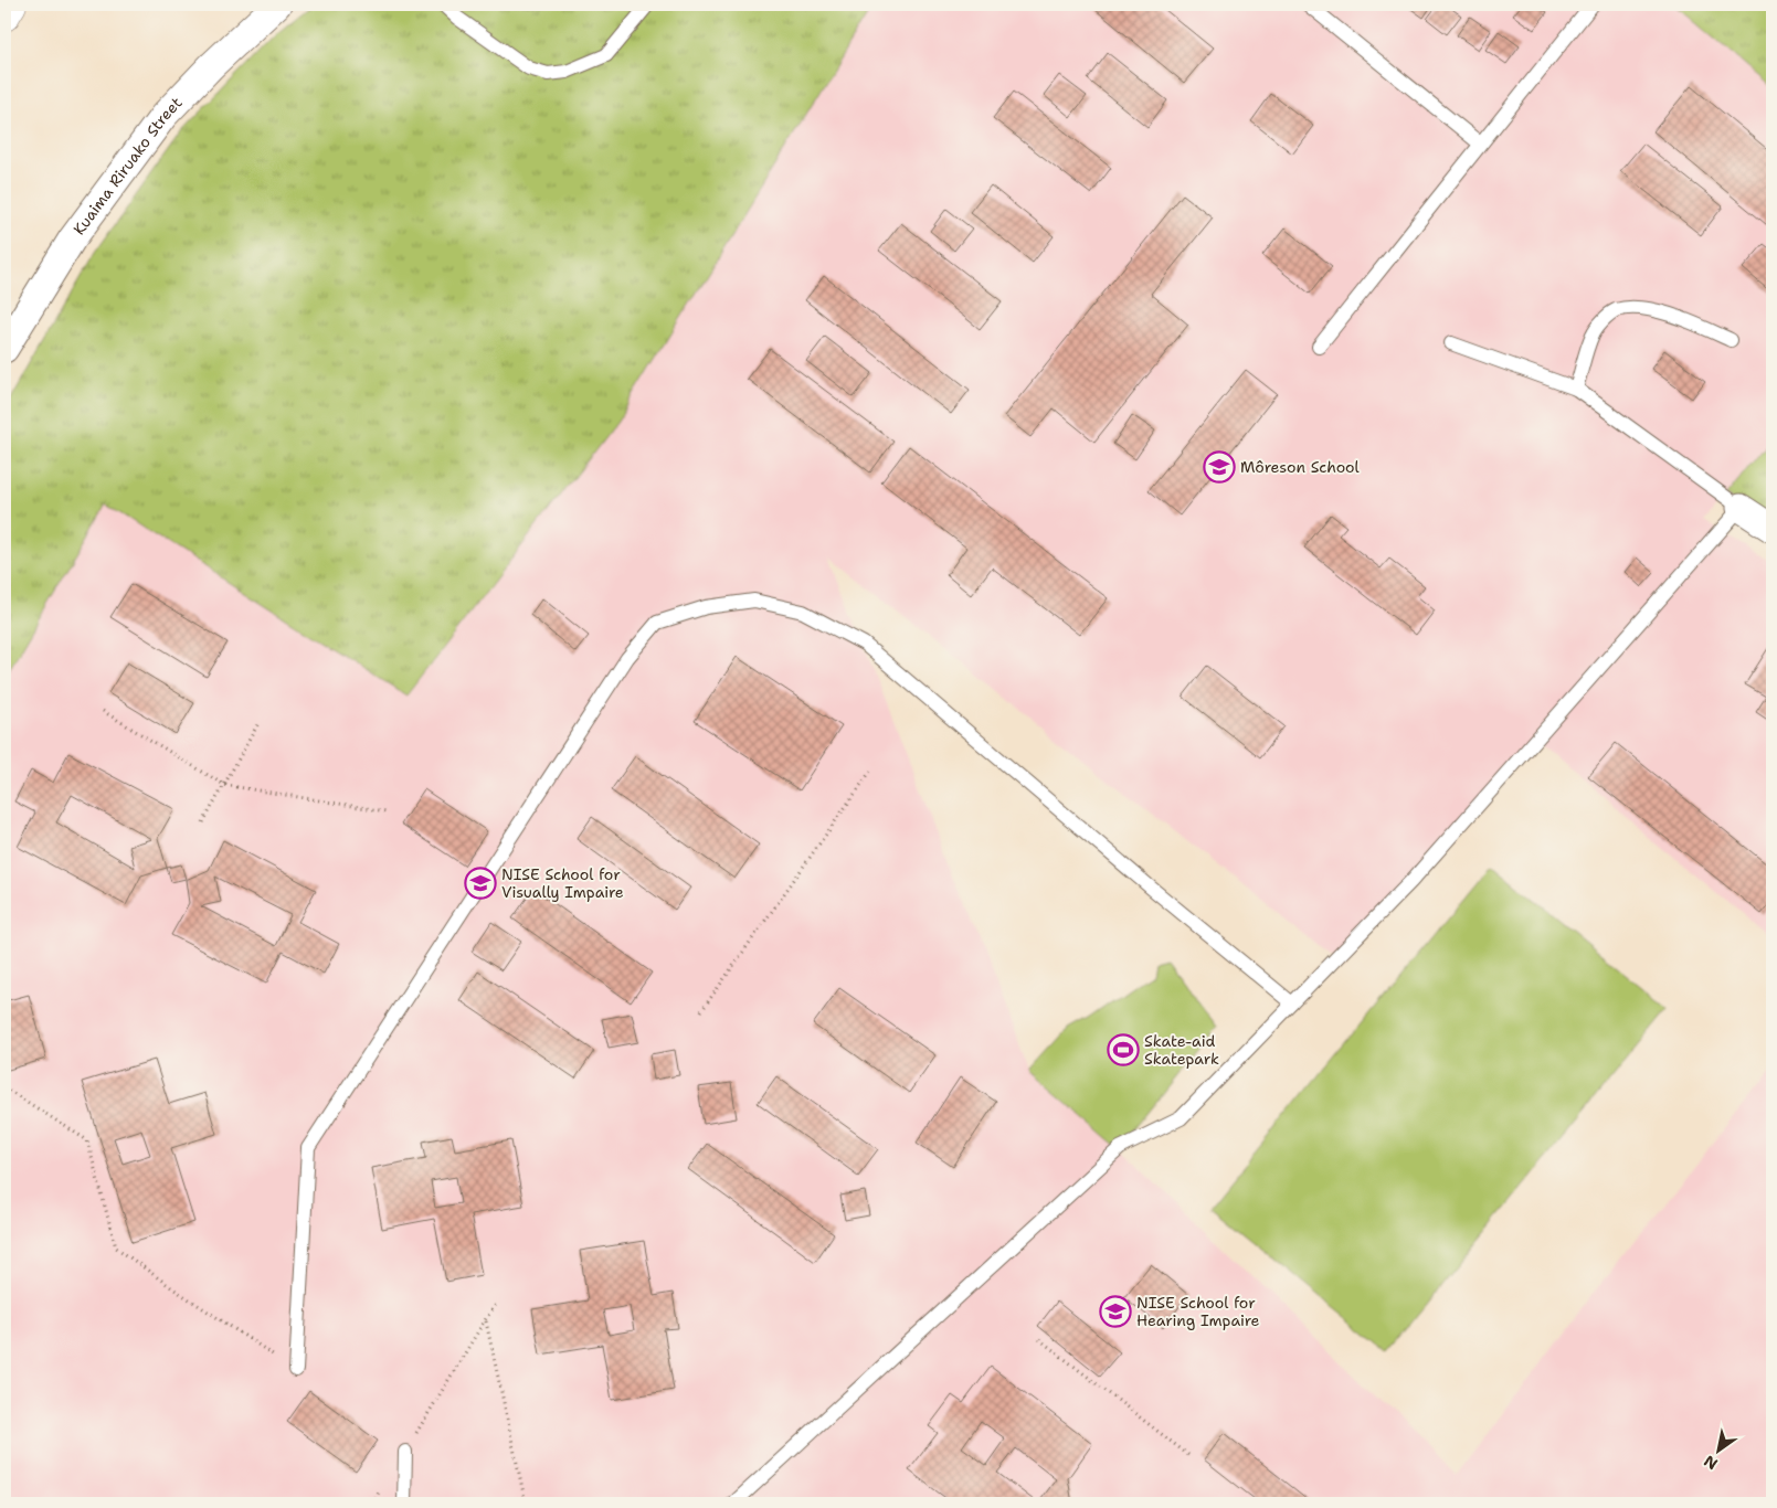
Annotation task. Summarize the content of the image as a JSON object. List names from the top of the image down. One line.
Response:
{"streets":{"street":["Kuaima Riruako Street"]},"places":{"school or university":["Môreson School","NISE School for Visually Impaire","NISE School for Hearing Impaire"],"sports":["Skate-aid Skatepark"]},"north":"bottom left"}
